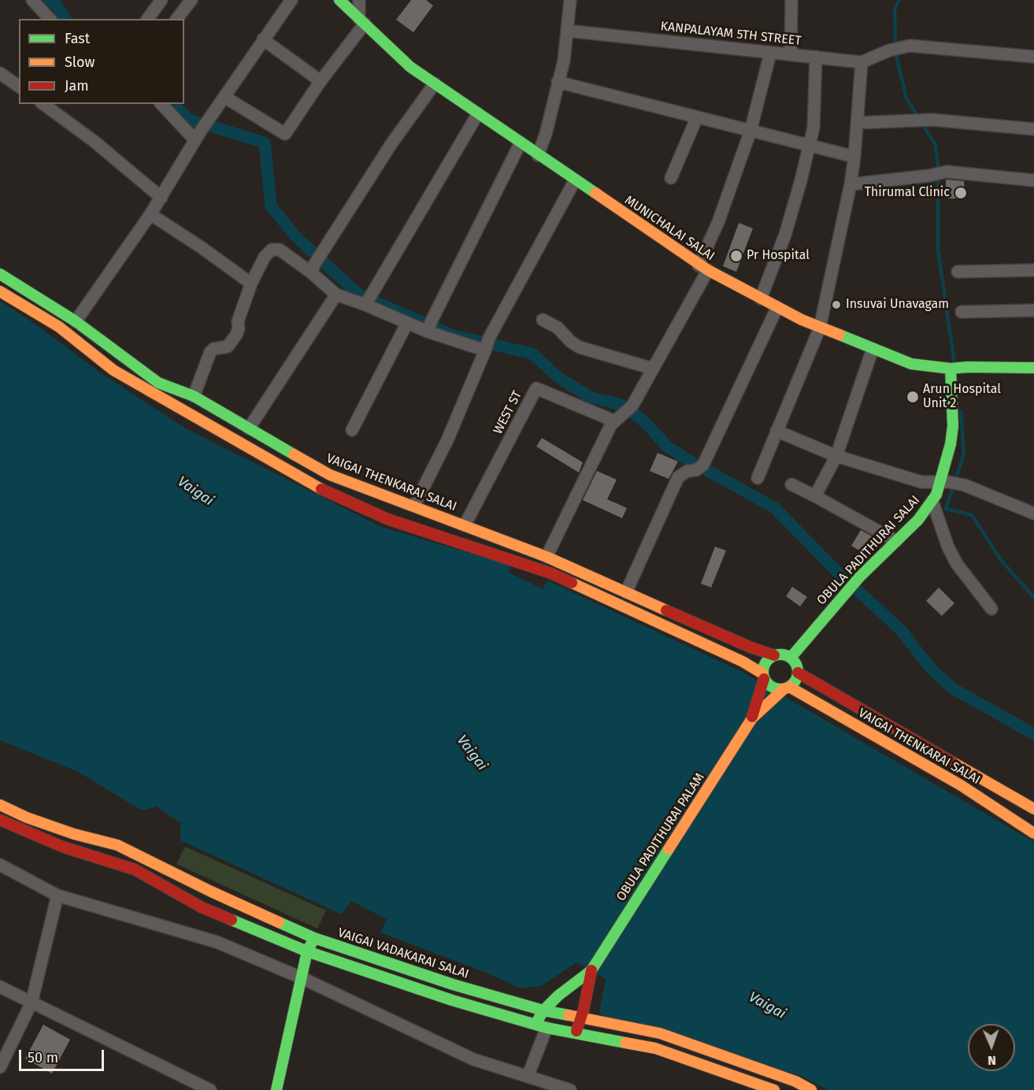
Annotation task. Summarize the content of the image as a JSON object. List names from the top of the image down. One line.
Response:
{"streets":{"main road":["MUNICHALAI SALAI","VAIGAI THENKARAI SALAI","OBULA PADITHURAI SALAI","OBULA PADITHURAI PALAM","VAIGAI VADAKARAI SALAI"],"street":["KANPALAYAM 5TH STREET","WEST ST"]},"crossings":[["MUNICHALAI SALAI","OBULA PADITHURAI SALAI"],["WEST ST","VAIGAI THENKARAI SALAI"],["VAIGAI THENKARAI SALAI","OBULA PADITHURAI SALAI"],["VAIGAI THENKARAI SALAI","OBULA PADITHURAI PALAM"],["OBULA PADITHURAI SALAI","OBULA PADITHURAI PALAM"],["OBULA PADITHURAI PALAM","VAIGAI VADAKARAI SALAI"]],"water":["Vaigai"],"places":["Thirumal Clinic","Pr Hospital","Insuvai Unavagam","Arun Hospital Unit 2"],"legend":["Fast","Slow","Jam"],"scale_bar":"50 m","north":"bottom"}
